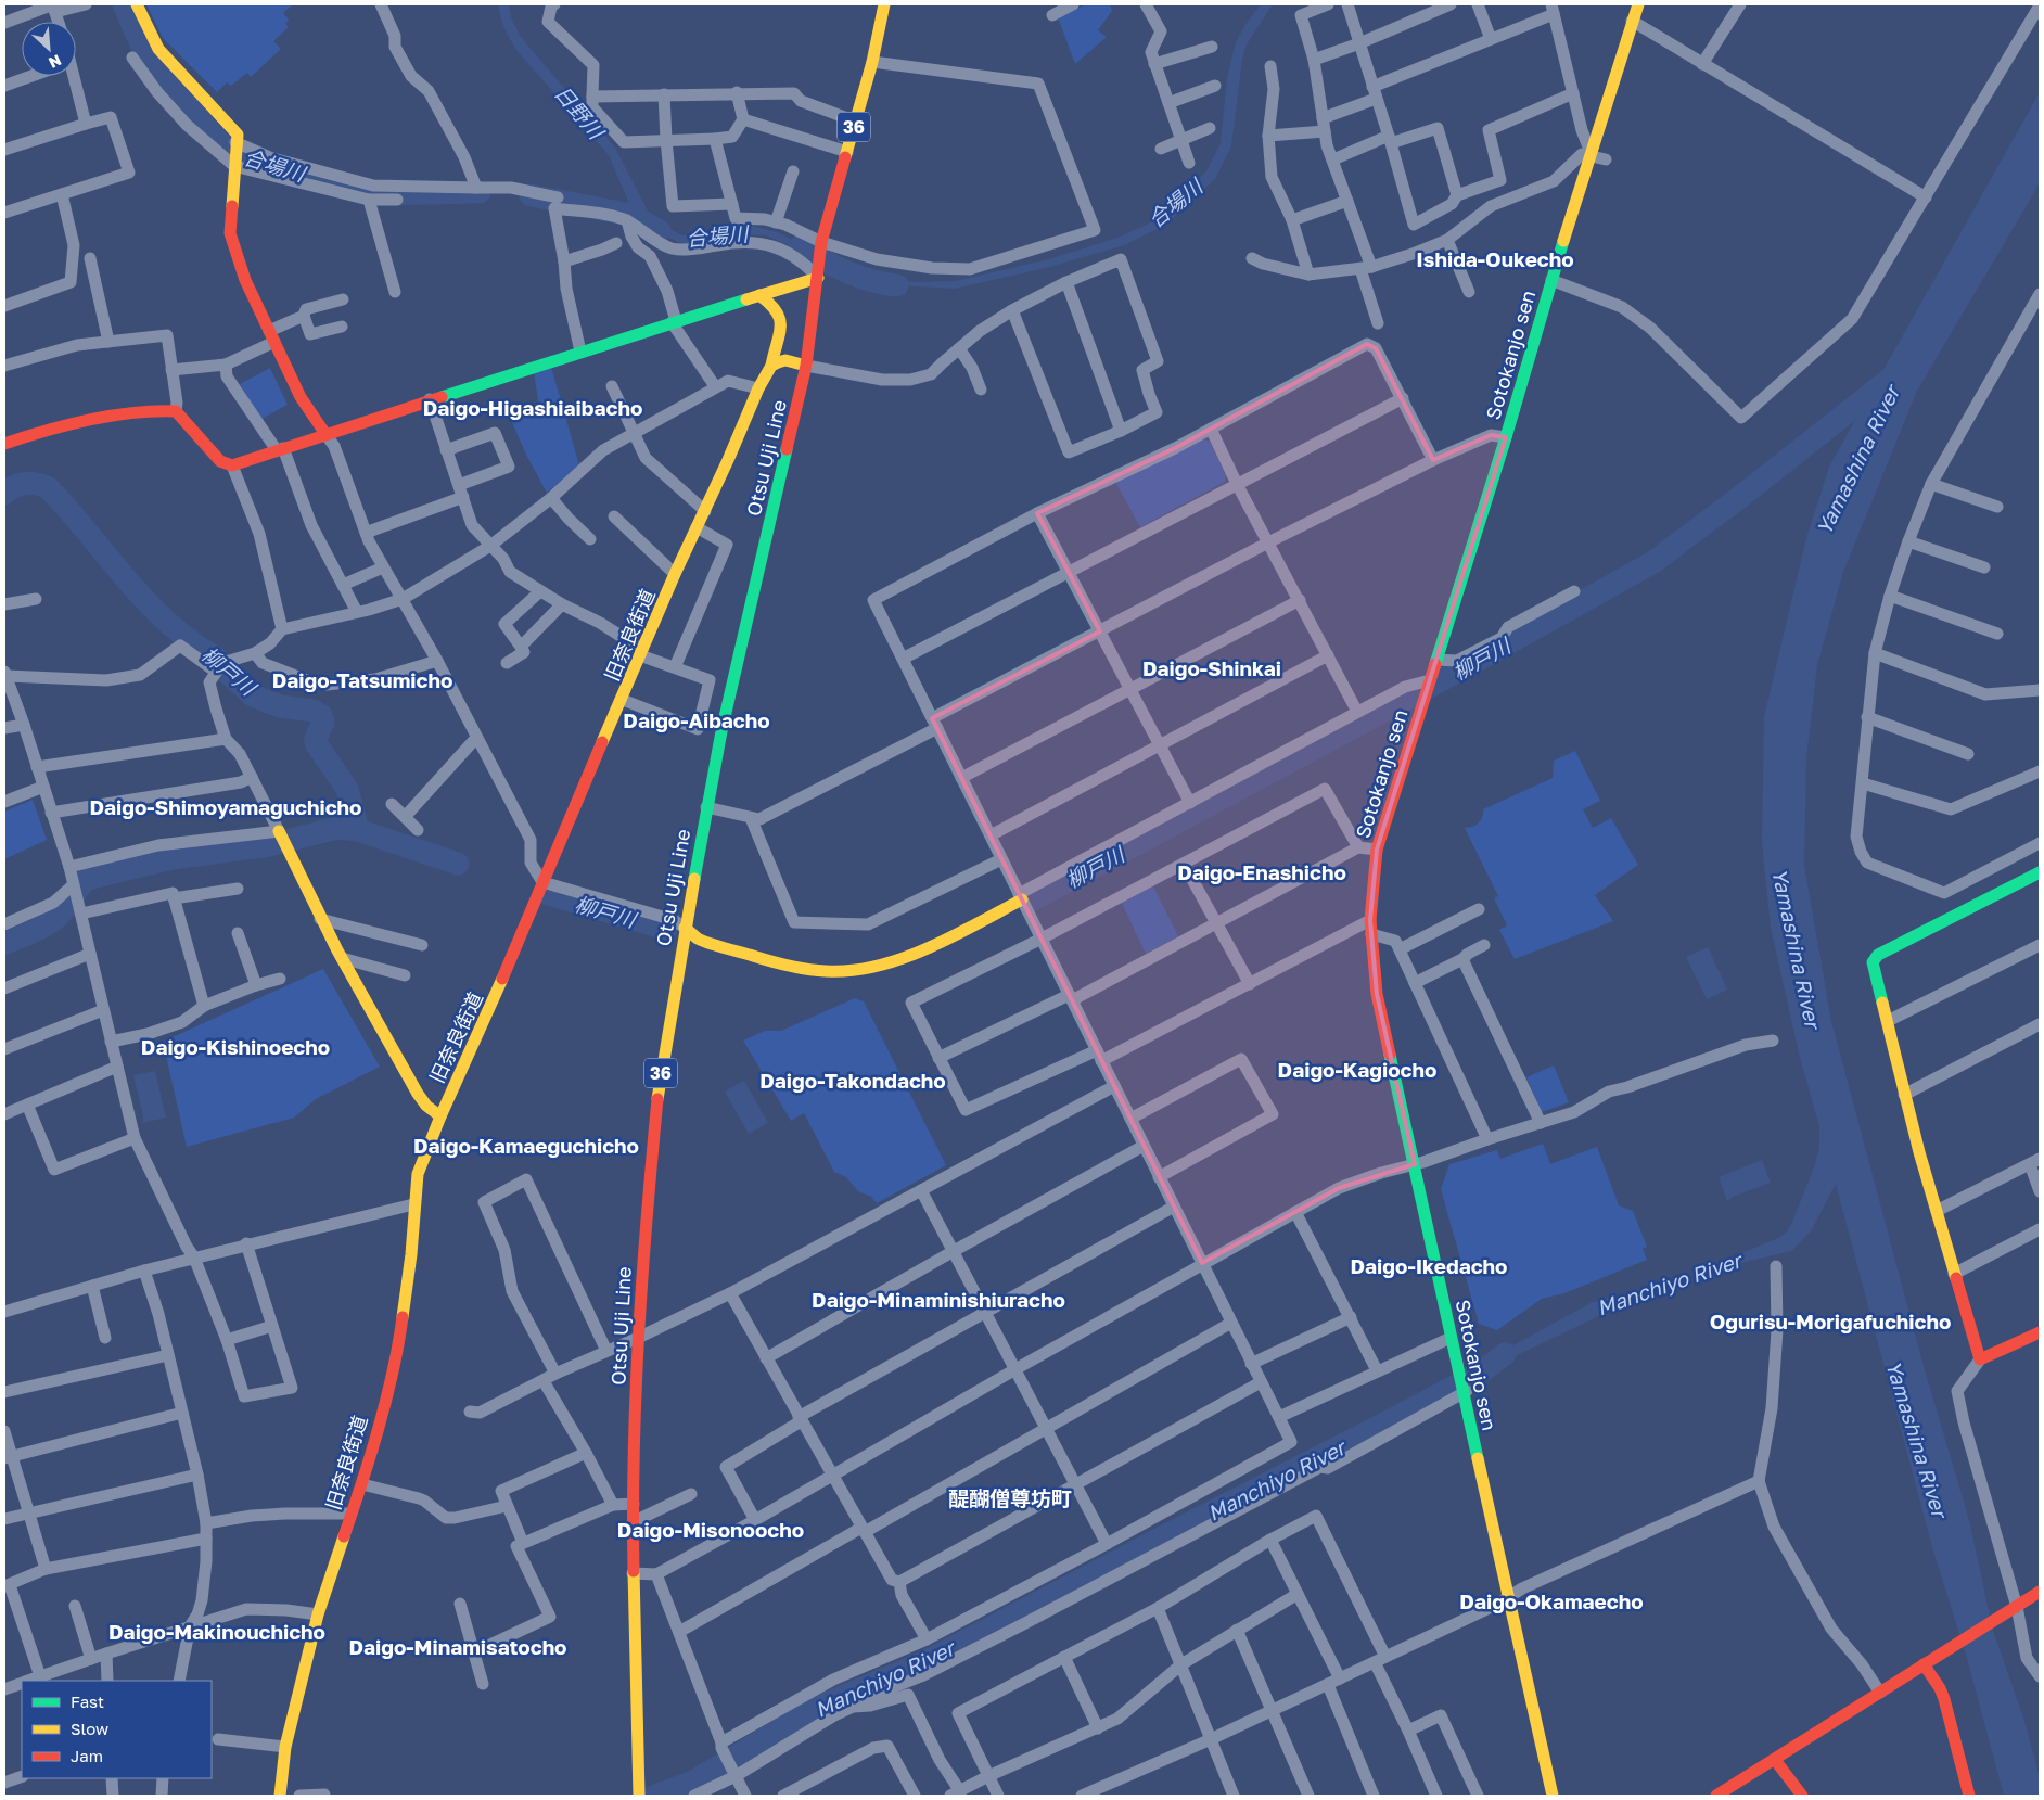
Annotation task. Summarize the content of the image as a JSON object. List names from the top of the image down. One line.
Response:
{"streets":{"street":["36","Sotokanjo sen","Otsu Uji Line","旧奈良街道"]},"districts":["Ishida-Oukecho","Daigo-Higashiaibacho","Daigo-Shinkai","Daigo-Tatsumicho","Daigo-Aibacho","Daigo-Shimoyamaguchicho","Daigo-Enashicho","Daigo-Kishinoecho","Daigo-Kagiocho","Daigo-Takondacho","Daigo-Kamaeguchicho","Daigo-Ikedacho","Daigo-Minaminishiuracho","Ogurisu-Morigafuchicho","醍醐僧尊坊町","Daigo-Misonoocho","Daigo-Okamaecho","Daigo-Makinouchicho","Daigo-Minamisatocho"],"water":["日野川","合場川","Yamashina River","柳戸川","Manchiyo River"],"legend":["Fast","Slow","Jam"],"north":"bottom right"}
